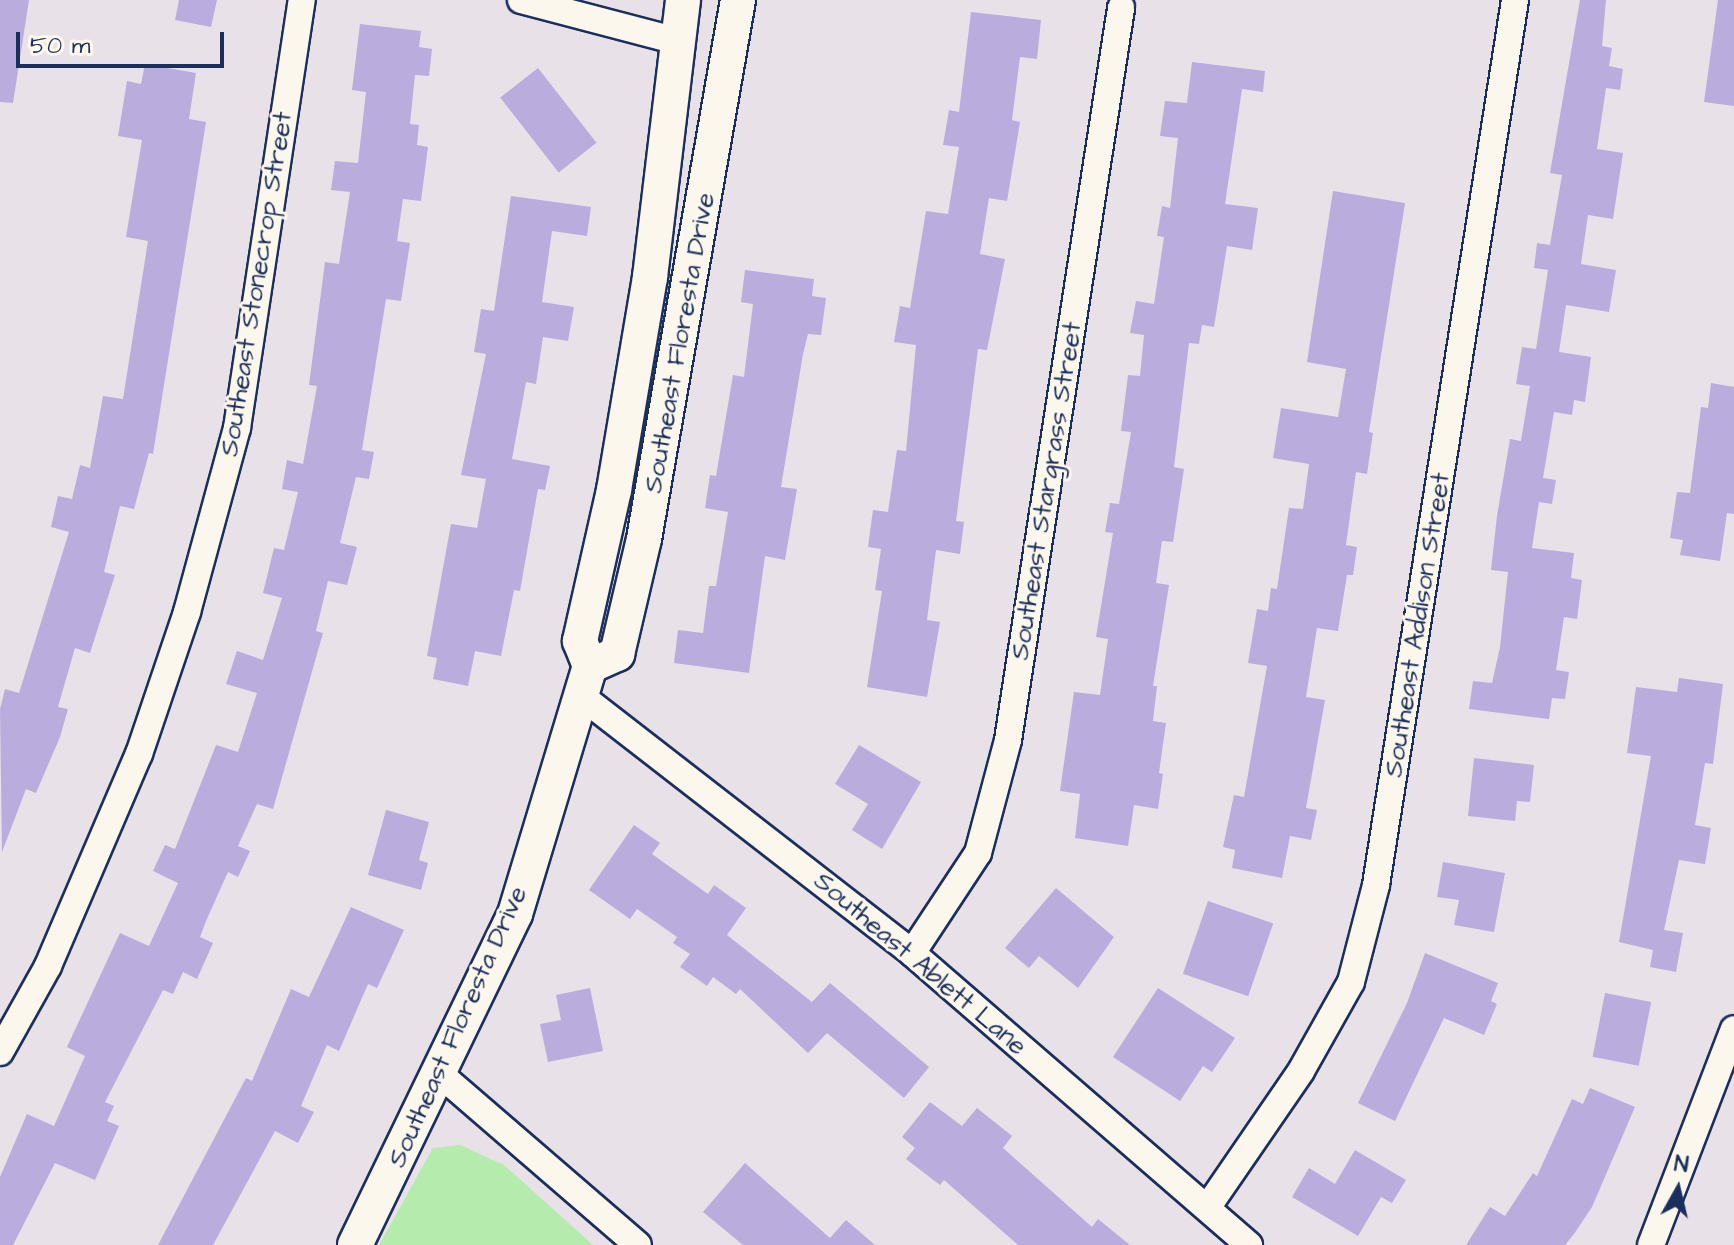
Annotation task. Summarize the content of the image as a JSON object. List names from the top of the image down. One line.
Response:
{"streets":{"street":["Southeast Stonecrop Street","Southeast Floresta Drive","Southeast Stargrass Street","Southeast Addison Street","Southeast Ablett Lane"]},"crossings":[["Southeast Floresta Drive","Southeast Ablett Lane"],["Southeast Stargrass Street","Southeast Ablett Lane"],["Southeast Addison Street","Southeast Ablett Lane"]],"scale_bar":"50 m","north":"top"}
